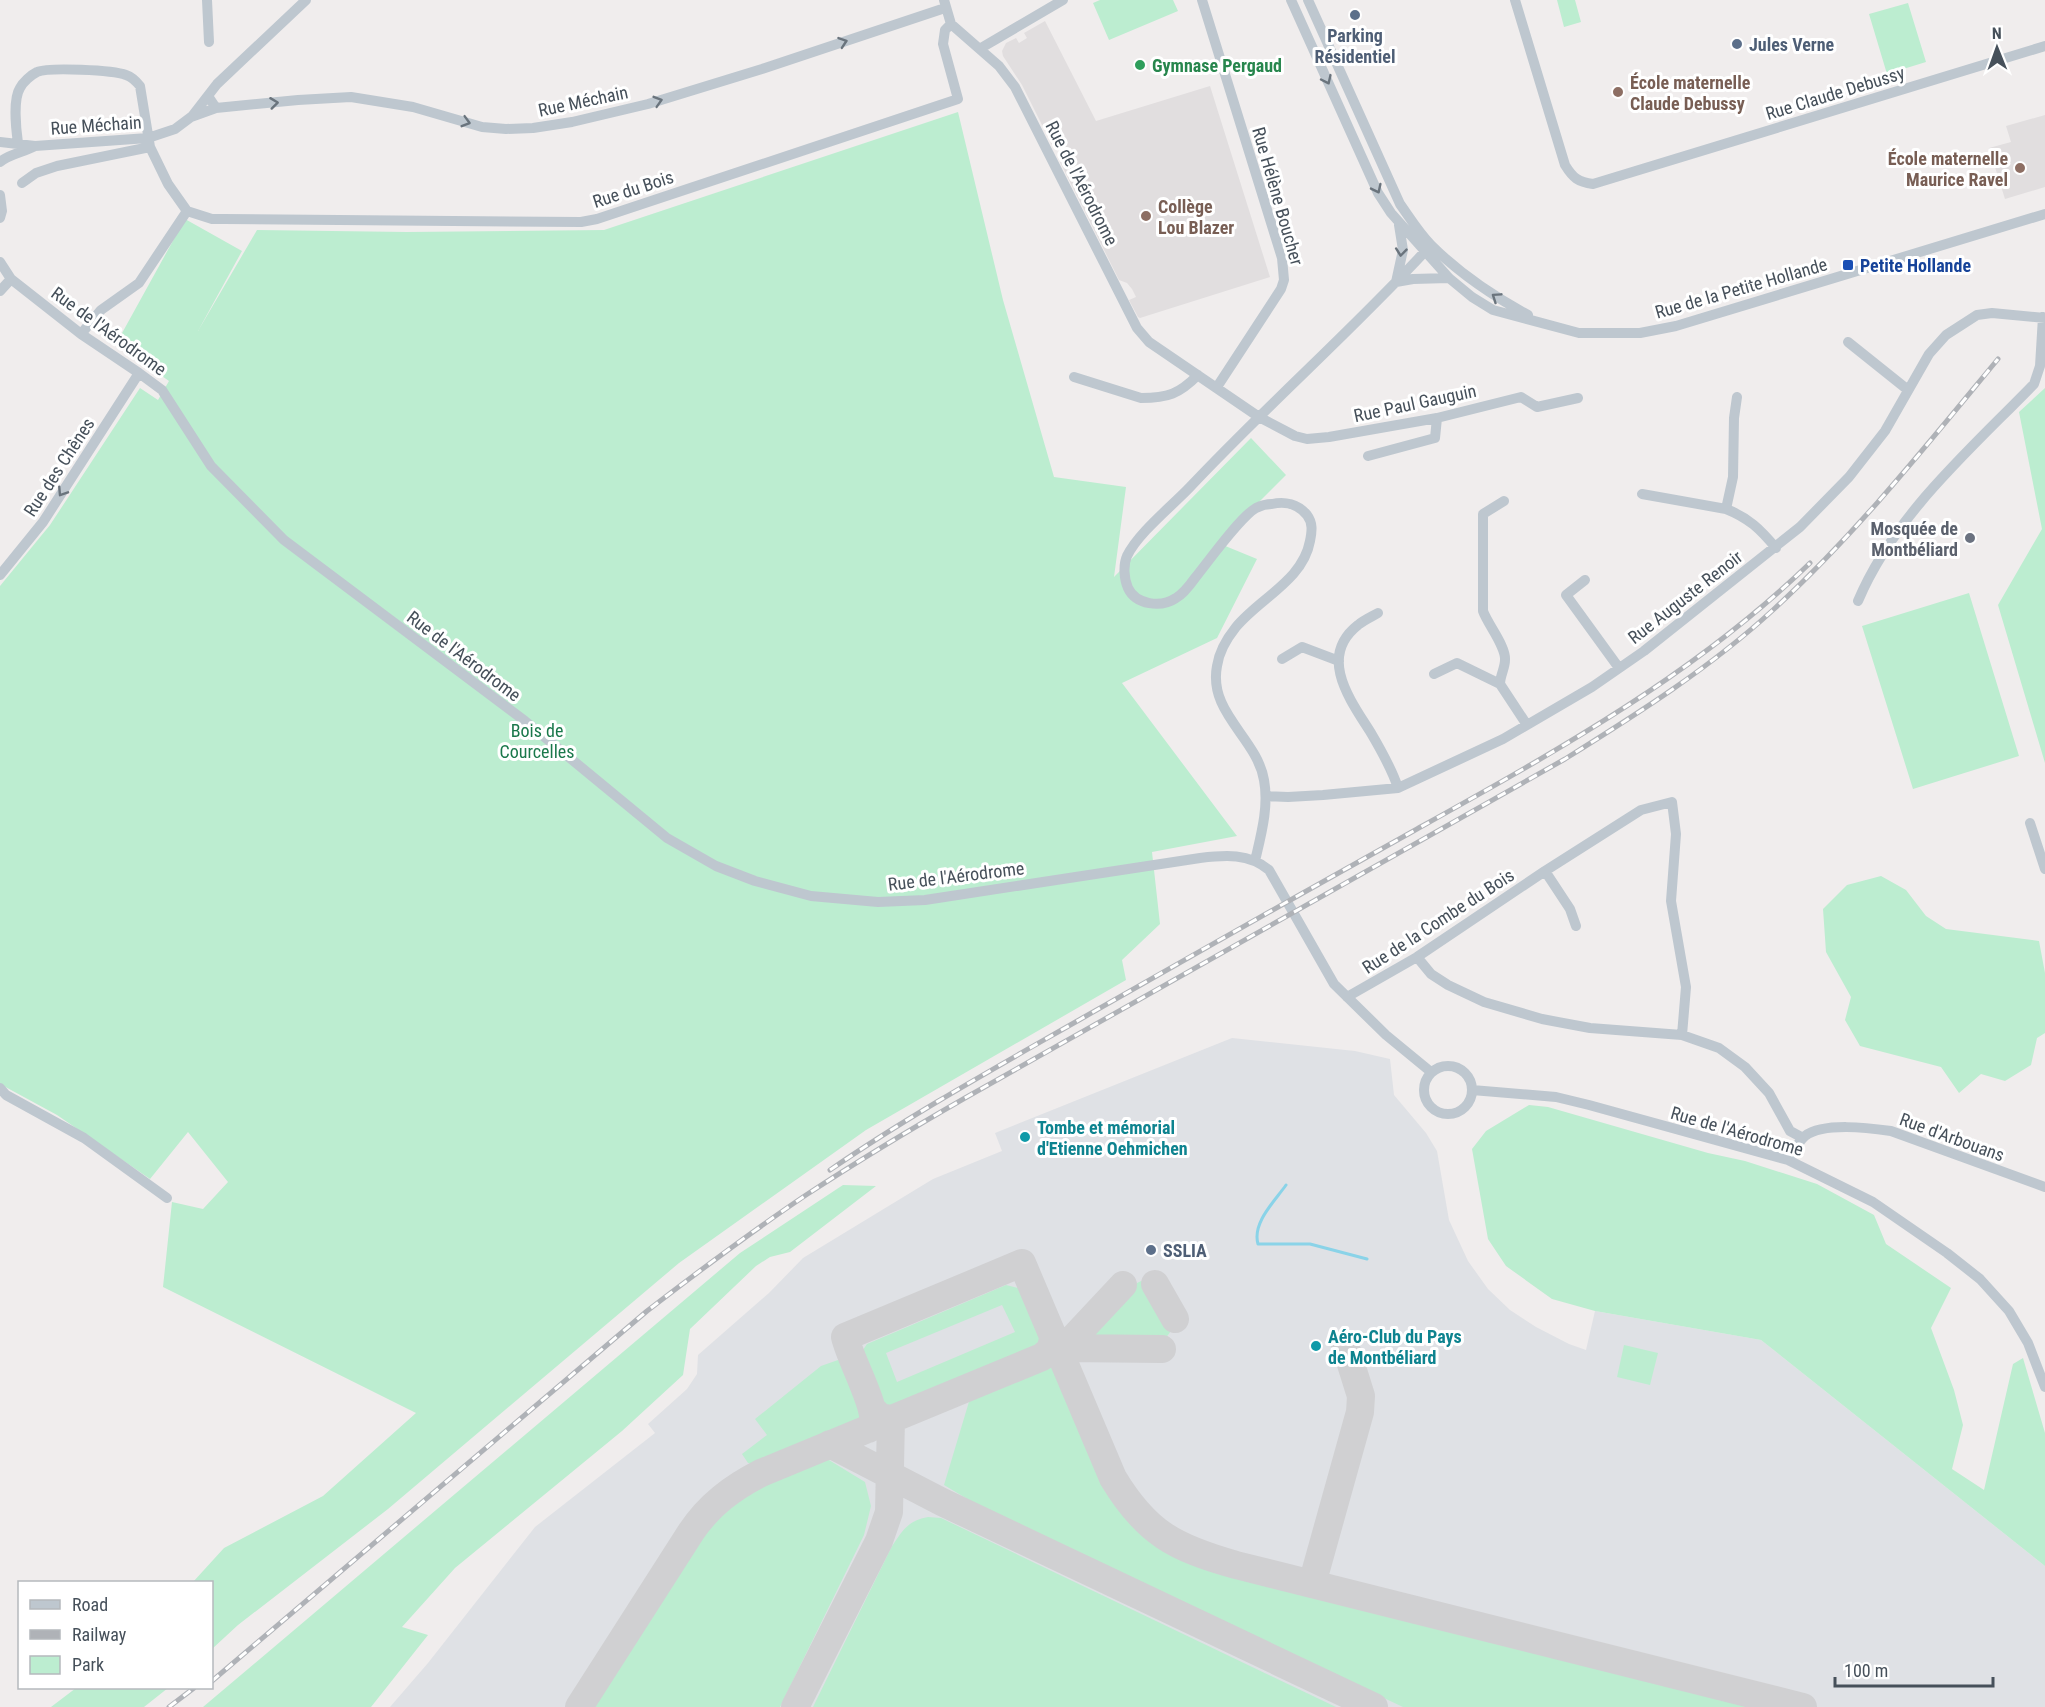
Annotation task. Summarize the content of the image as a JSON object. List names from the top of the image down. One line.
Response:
{"streets":{"street":["Rue Claude Debussy","Rue Méchain","Rue de l'Aérodrome","Rue du Bois","Rue Hélène Boucher","Rue de la Petite Hollande","Rue Paul Gauguin","Rue des Chênes","Rue Auguste Renoir","Rue de la Combe du Bois","Rue d'Arbouans"]},"crossings":[["Rue Méchain","Rue de l'Aérodrome"],["Rue de l'Aérodrome","Rue du Bois"],["Rue de l'Aérodrome","Rue Hélène Boucher"],["Rue de l'Aérodrome","Rue Paul Gauguin"],["Rue de l'Aérodrome","Rue des Chênes"]],"one_way":["Rue Méchain","Rue des Chênes"],"parks":["Bois de Courcelles"],"places":{"other":["Parking Résidentiel","Jules Verne","Gymnase Pergaud","École maternelle Claude Debussy","École maternelle Maurice Ravel","Collège Lou Blazer","Mosquée de Montbéliard","Tombe et mémorial d'Etienne Oehmichen","SSLIA","Aéro-Club du Pays de Montbéliard"],"transit":["Petite Hollande"]},"legend":["Road","Railway","Park"],"scale_bar":"100 m","north":"top"}
